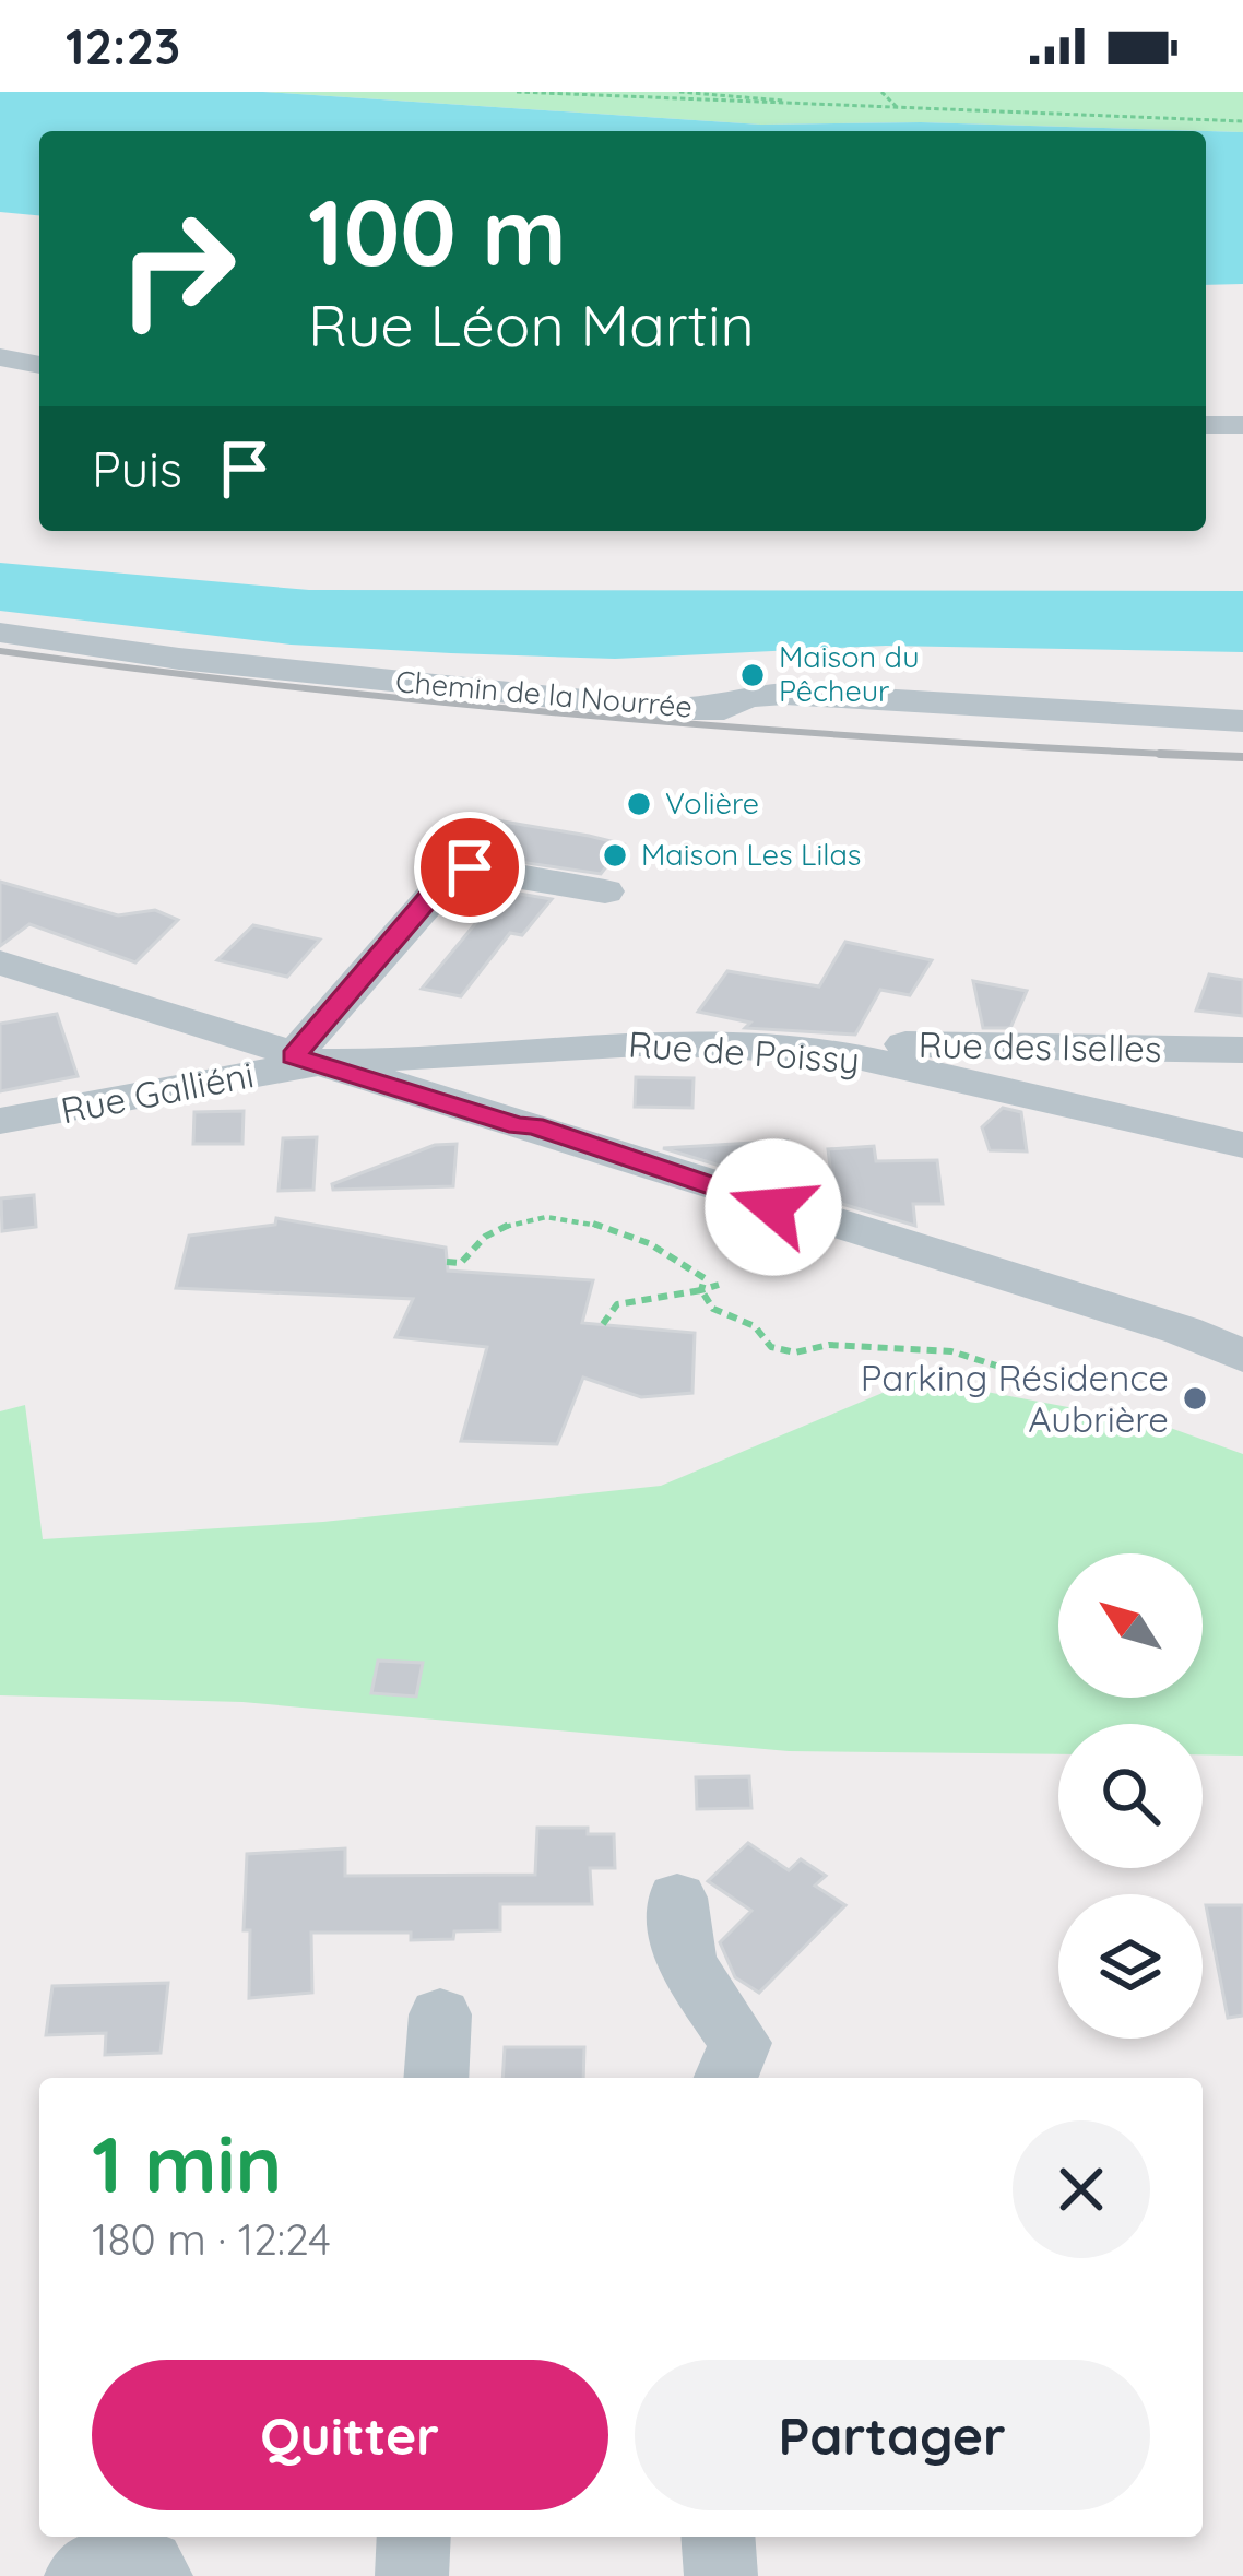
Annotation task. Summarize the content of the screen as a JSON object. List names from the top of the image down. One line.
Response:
{"streets":{"street":["Chemin de la Nourrée","Rue des Iselles","Rue de Poissy","Rue Galliéni"]},"crossings":[["Rue des Iselles","Rue de Poissy"],["Rue de Poissy","Rue Galliéni"]],"places":["Maison du Pêcheur","Volière","Maison Les Lilas","Parking Résidence Aubrière"],"north":"top left","page":{"status":"12:23","turn":["100 m","Rue Léon Martin"],"then":"Puis","heading":["1 min","180 m · 12:24"],"buttons":["Quitter","Partager"]}}
